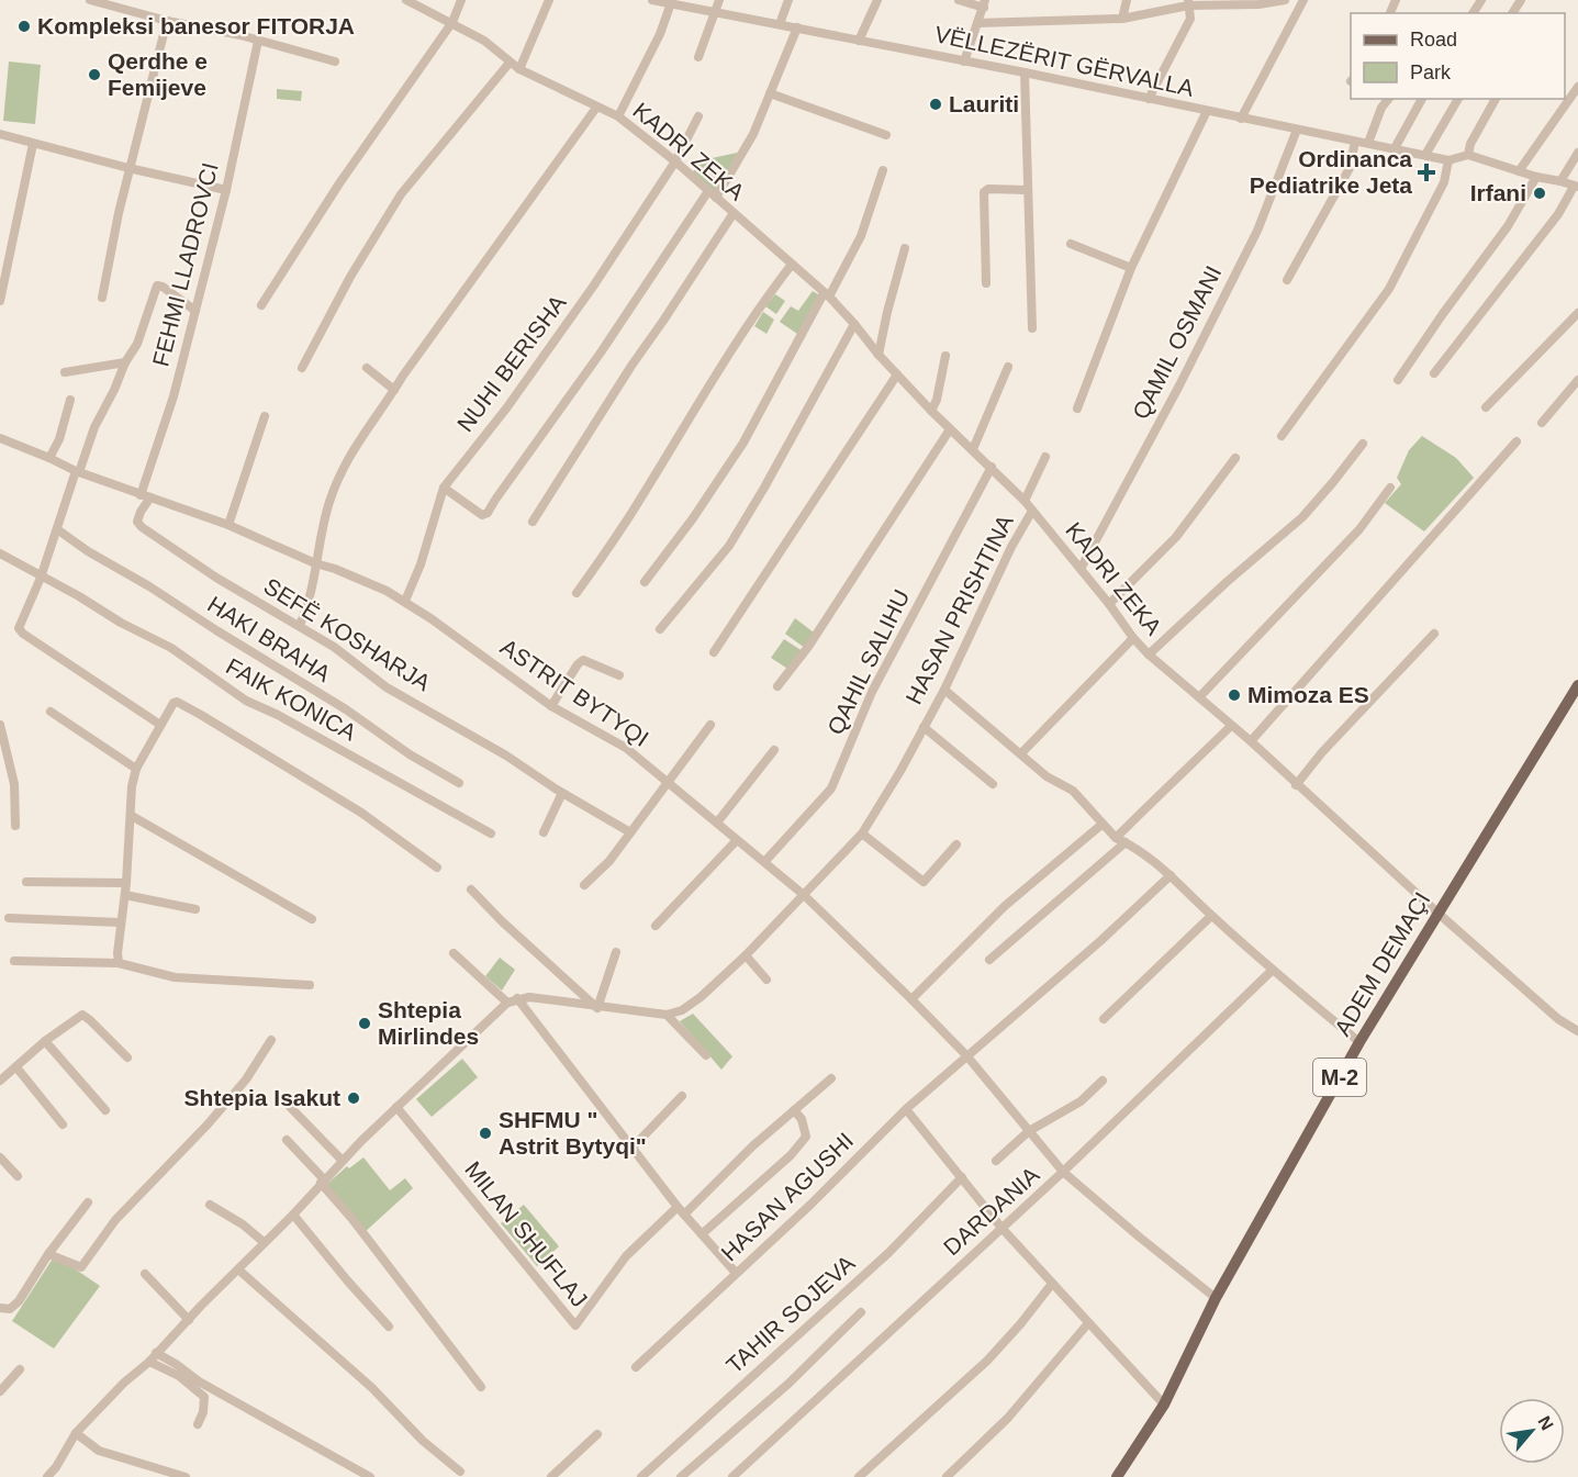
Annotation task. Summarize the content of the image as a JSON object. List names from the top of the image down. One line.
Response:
{"streets":{"main road":["ADEM DEMAÇI","M-2"],"street":["VËLLEZËRIT GËRVALLA","KADRI ZEKA","FEHMI LLADROVCI","QAMIL OSMANI","NUHI BERISHA","HASAN PRISHTINA","SEFË KOSHARJA","HAKI BRAHA","QAHIL SALIHU","ASTRIT BYTYQI","FAIK KONICA","HASAN AGUSHI","DARDANIA","MILAN SHUFLAJ","TAHIR SOJEVA"]},"crossings":[["VËLLEZËRIT GËRVALLA","QAMIL OSMANI"],["KADRI ZEKA","QAMIL OSMANI"],["KADRI ZEKA","NUHI BERISHA"],["KADRI ZEKA","HASAN PRISHTINA"],["KADRI ZEKA","QAHIL SALIHU"],["KADRI ZEKA","ADEM DEMAÇI"],["FEHMI LLADROVCI","SEFË KOSHARJA"],["FEHMI LLADROVCI","ASTRIT BYTYQI"],["NUHI BERISHA","ASTRIT BYTYQI"],["HASAN PRISHTINA","ASTRIT BYTYQI"],["SEFË KOSHARJA","ASTRIT BYTYQI"],["QAHIL SALIHU","ASTRIT BYTYQI"],["ASTRIT BYTYQI","ADEM DEMAÇI"],["ASTRIT BYTYQI","HASAN AGUSHI"],["ASTRIT BYTYQI","DARDANIA"]],"places":{"other":["Kompleksi banesor FITORJA","Qerdhe e Femijeve","Lauriti","Irfani","Mimoza ES","Shtepia Mirlindes","Shtepia Isakut","SHFMU \" Astrit Bytyqi\""],"health":["Ordinanca Pediatrike Jeta"]},"legend":["Road","Park"],"north":"top right"}
